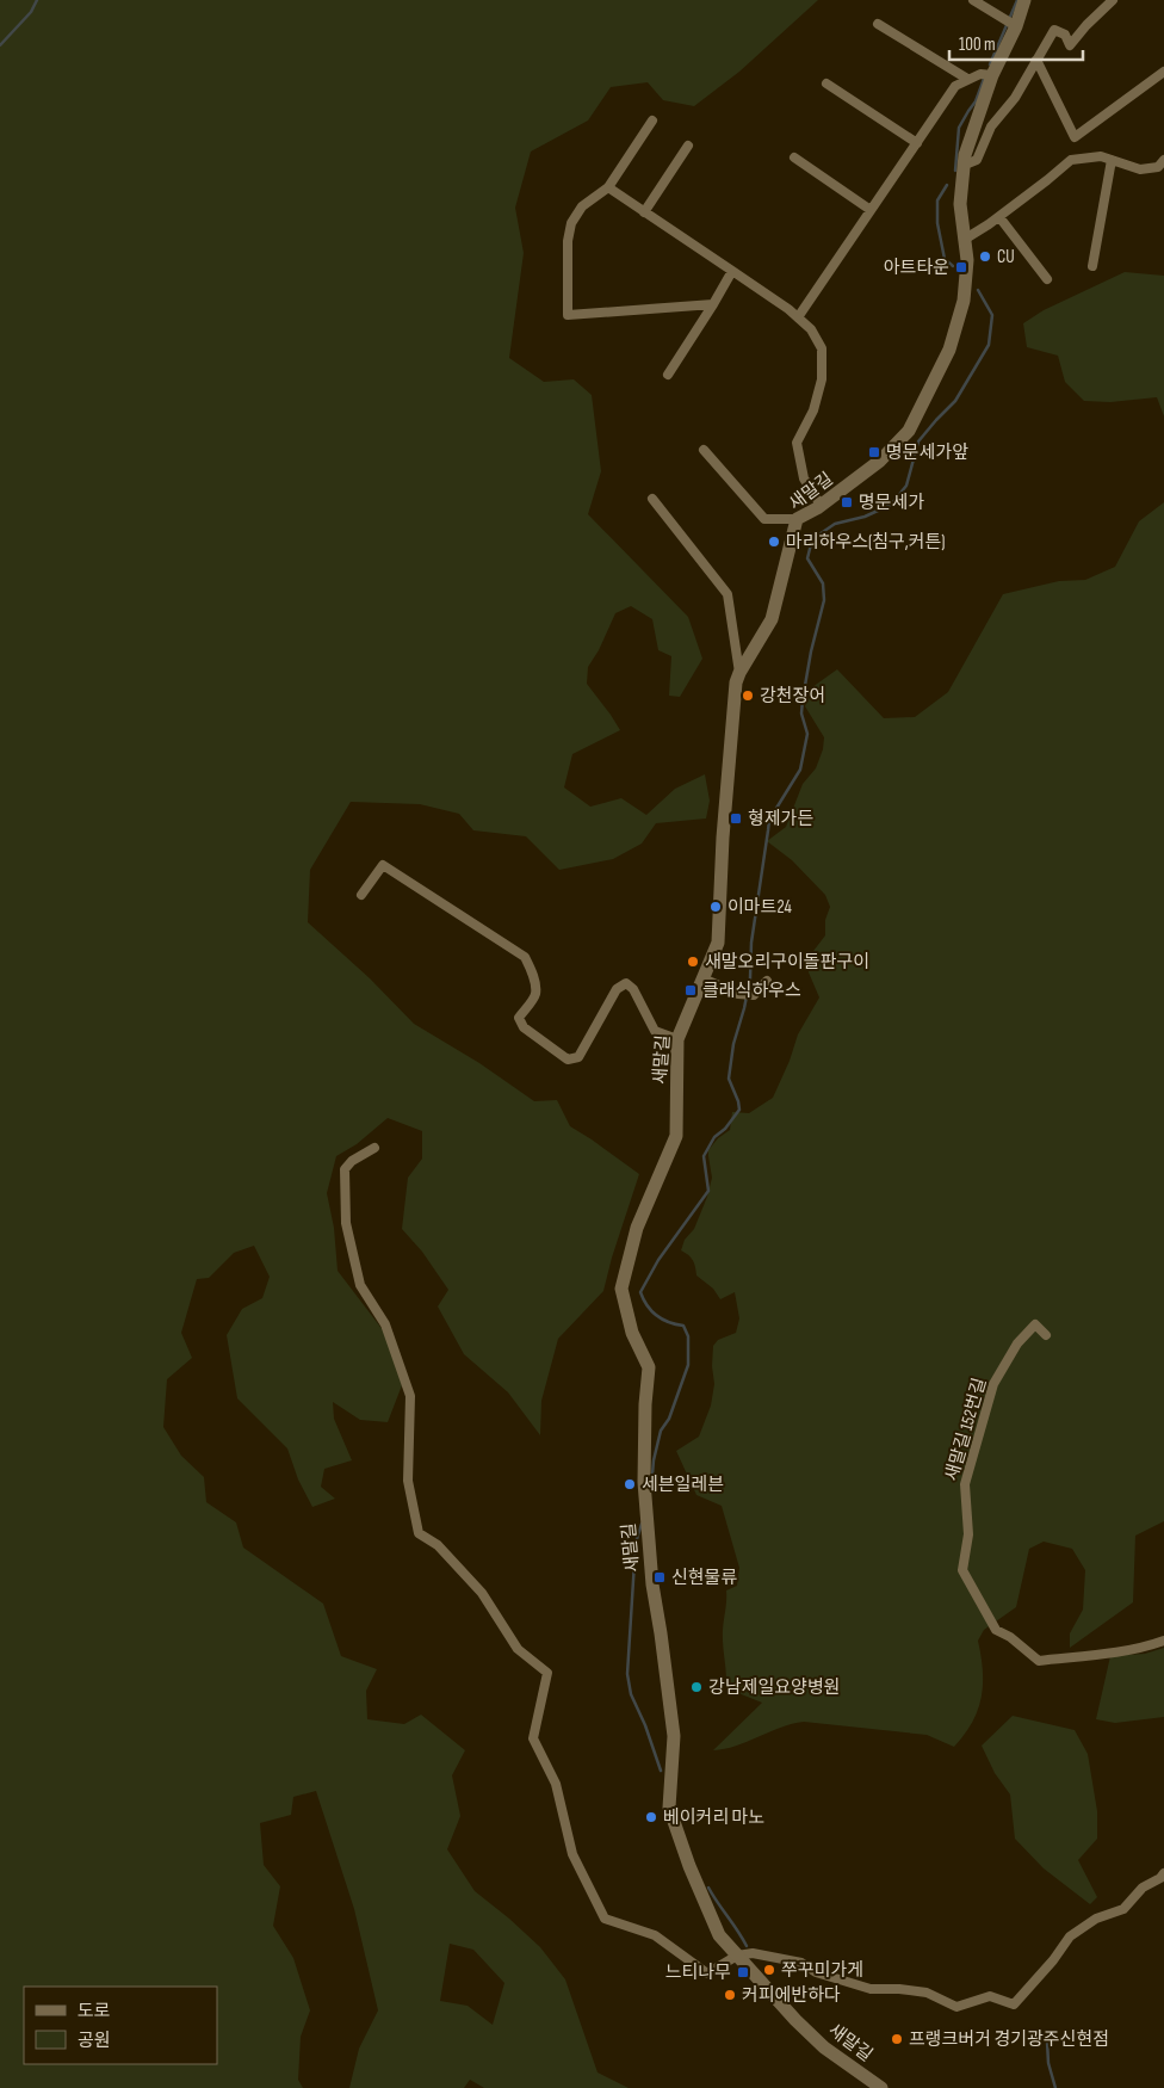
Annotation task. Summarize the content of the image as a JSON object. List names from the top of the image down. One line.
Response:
{"streets":{"street":["새말길","새말길 152번길"]},"places":{"other":["CU","마리하우스(침구,커튼)","강천장어","이마트24","새말오리구이돌판구이","세븐일레븐","강남제일요양병원","베이커리 마노","쭈꾸미가게","커피에반하다","프랭크버거 경기광주신현점"],"transit":["아트타운","명문세가앞","명문세가","형제가든","클래식하우스","신현물류","느티나무"]},"legend":["도로","공원"],"scale_bar":"100 m"}
